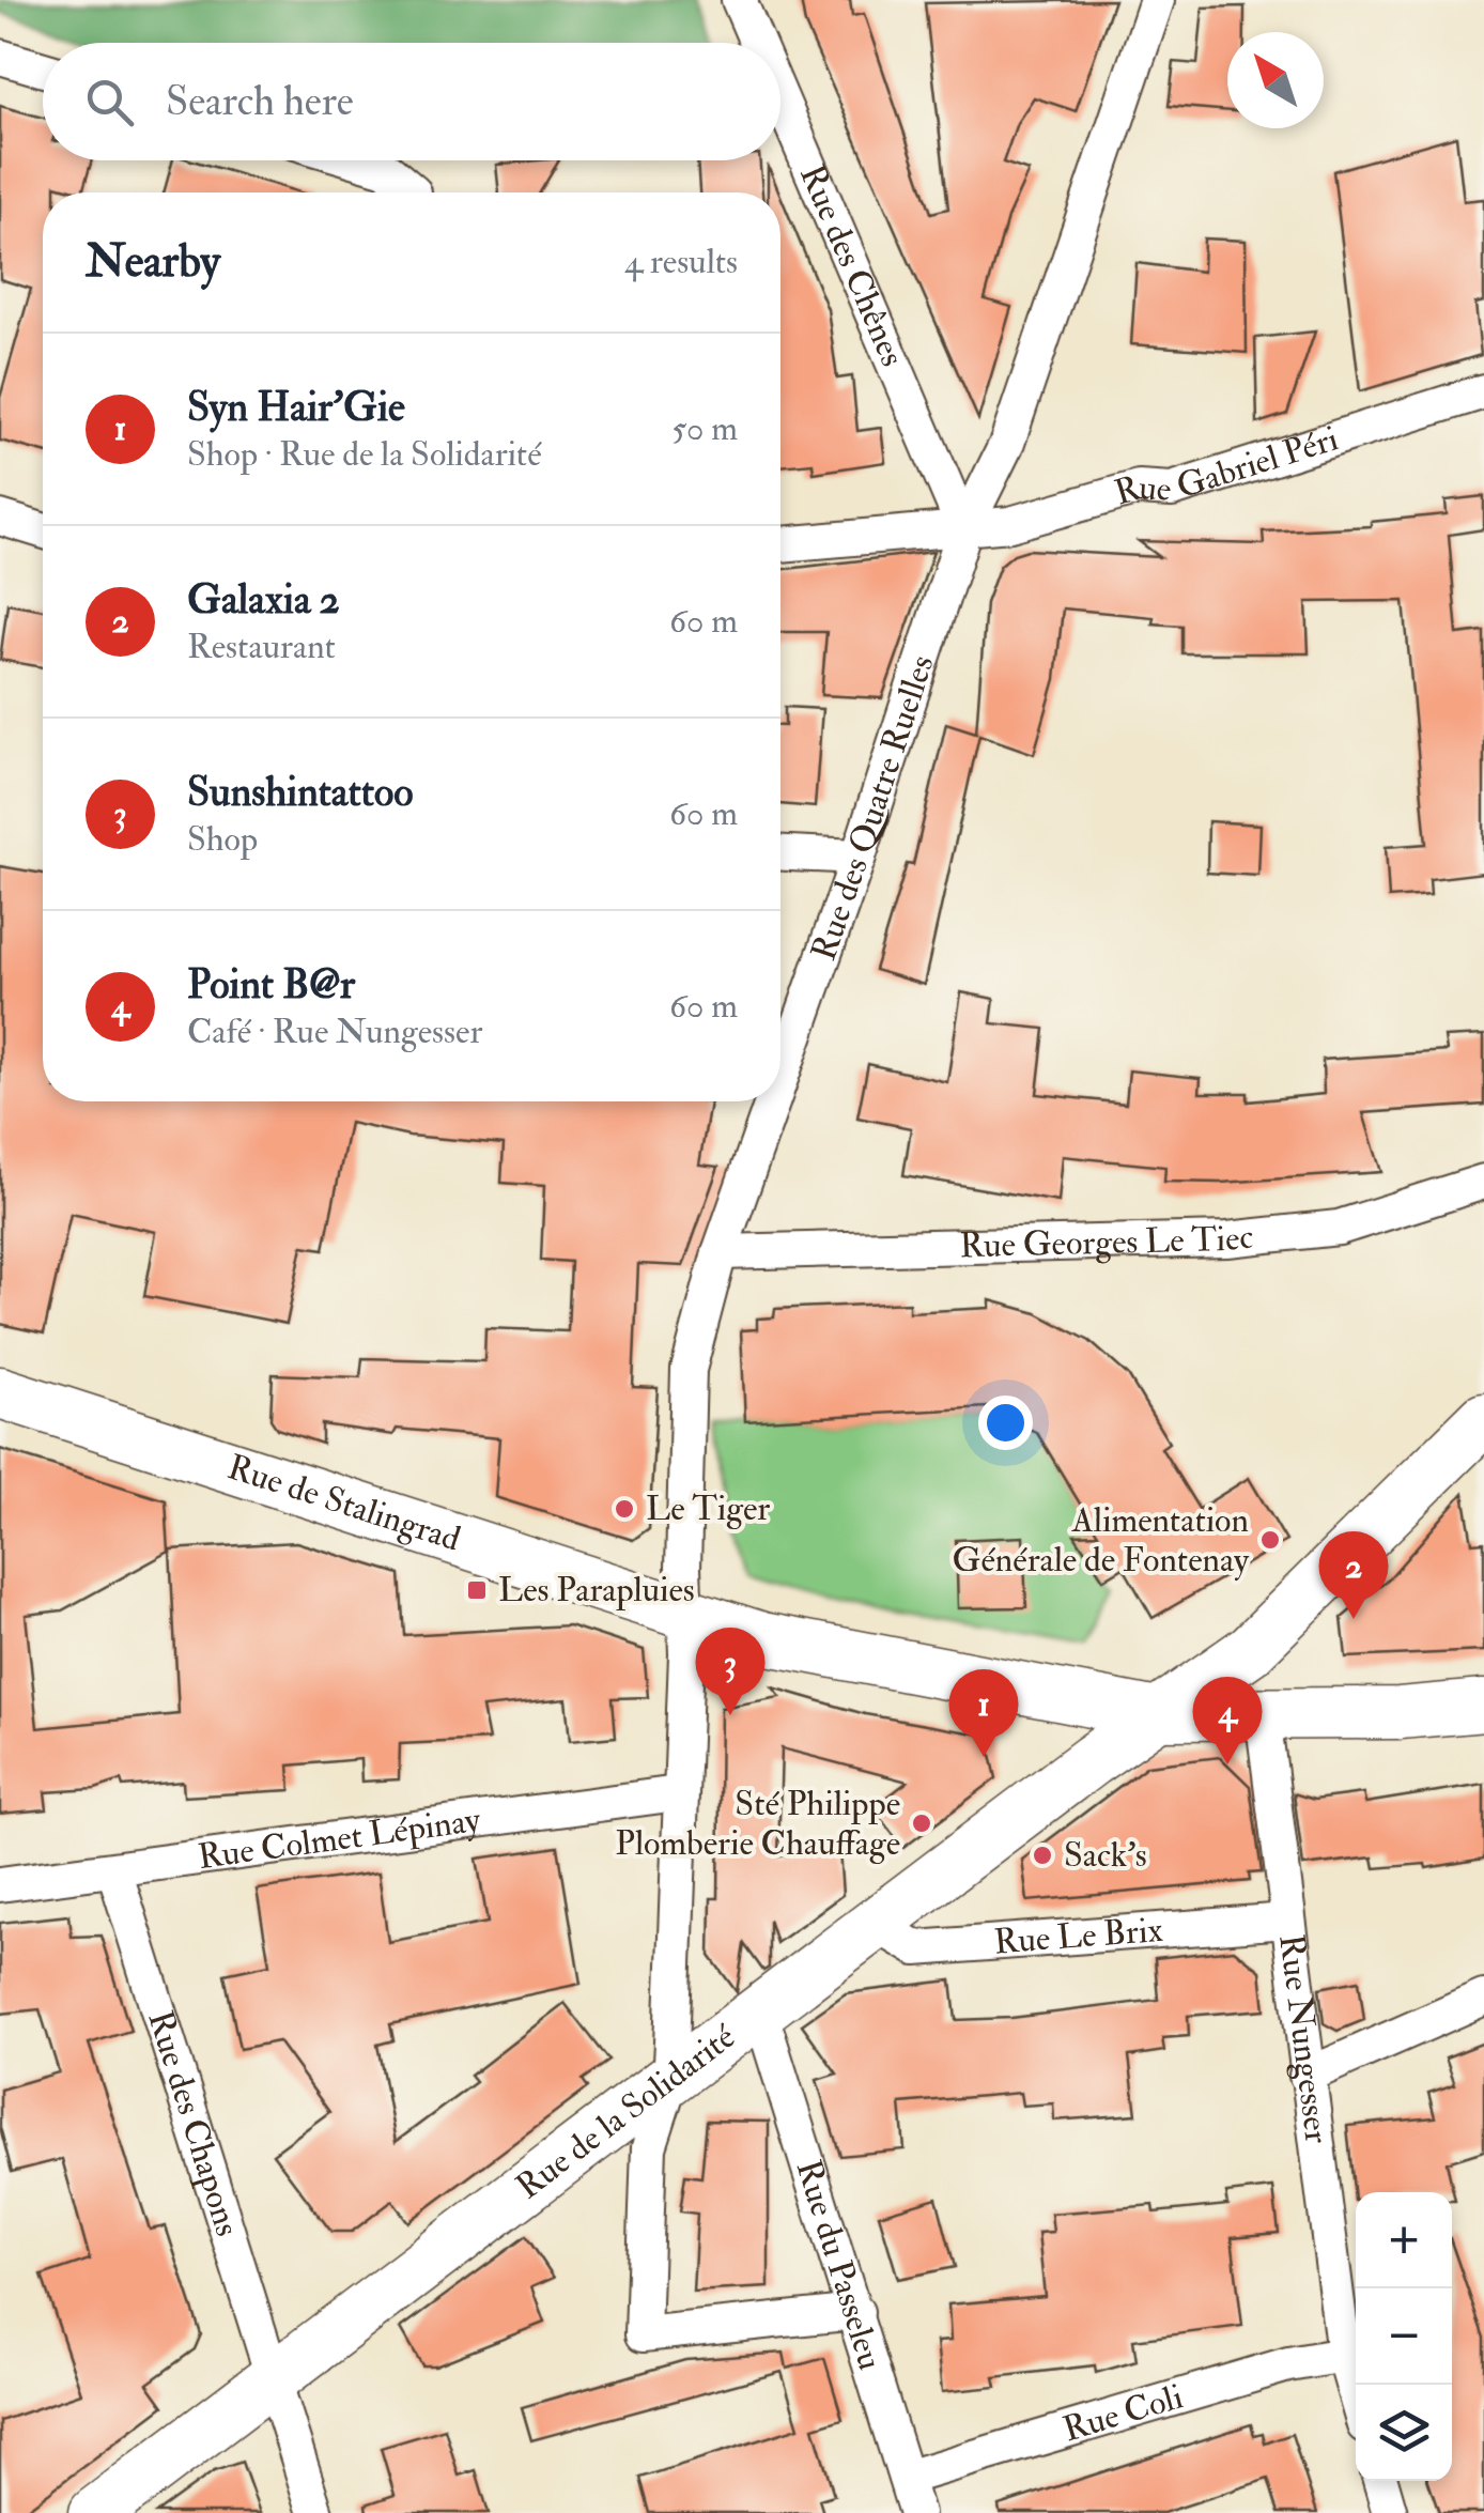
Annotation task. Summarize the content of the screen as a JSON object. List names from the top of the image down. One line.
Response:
{"streets":{"street":["Rue des Chênes","Rue Gabriel Péri","Rue des Quatre Ruelles","Rue Georges Le Tiec","Rue de Stalingrad","Rue Colmet Lépinay","Rue Le Brix","Rue Nungesser","Rue de la Solidarité","Rue des Chapons","Rue du Passeleu","Rue Coli"]},"crossings":[["Rue des Chênes","Rue Gabriel Péri"],["Rue des Chênes","Rue des Quatre Ruelles"],["Rue Gabriel Péri","Rue des Quatre Ruelles"],["Rue des Quatre Ruelles","Rue Georges Le Tiec"],["Rue des Quatre Ruelles","Rue de Stalingrad"],["Rue des Quatre Ruelles","Rue Colmet Lépinay"],["Rue des Quatre Ruelles","Rue de la Solidarité"],["Rue des Quatre Ruelles","Rue du Passeleu"],["Rue de Stalingrad","Rue Nungesser"],["Rue de Stalingrad","Rue de la Solidarité"],["Rue Colmet Lépinay","Rue des Chapons"],["Rue Le Brix","Rue Nungesser"],["Rue Le Brix","Rue de la Solidarité"],["Rue Nungesser","Rue Coli"],["Rue de la Solidarité","Rue des Chapons"],["Rue de la Solidarité","Rue du Passeleu"],["Rue du Passeleu","Rue Coli"]],"places":{"other":["Le Tiger","Alimentation Générale de Fontenay","Sté Philippe Plomberie Chauffage","Sack's"],"transit":["Les Parapluies"]},"north":"top left","page":{"search":"Search here","heading":["Nearby","4 results"],"list":[{"mark":"1","name":"Syn Hair'Gie","note":"Shop · Rue de la Solidarité","value":"50 m"},{"mark":"2","name":"Galaxia 2","note":"Restaurant","value":"60 m"},{"mark":"3","name":"Sunshintattoo","note":"Shop","value":"60 m"},{"mark":"4","name":"Point B@r","note":"Café · Rue Nungesser","value":"60 m"}],"pins":["2","3","1","4"],"map_buttons":["+","−"]}}
